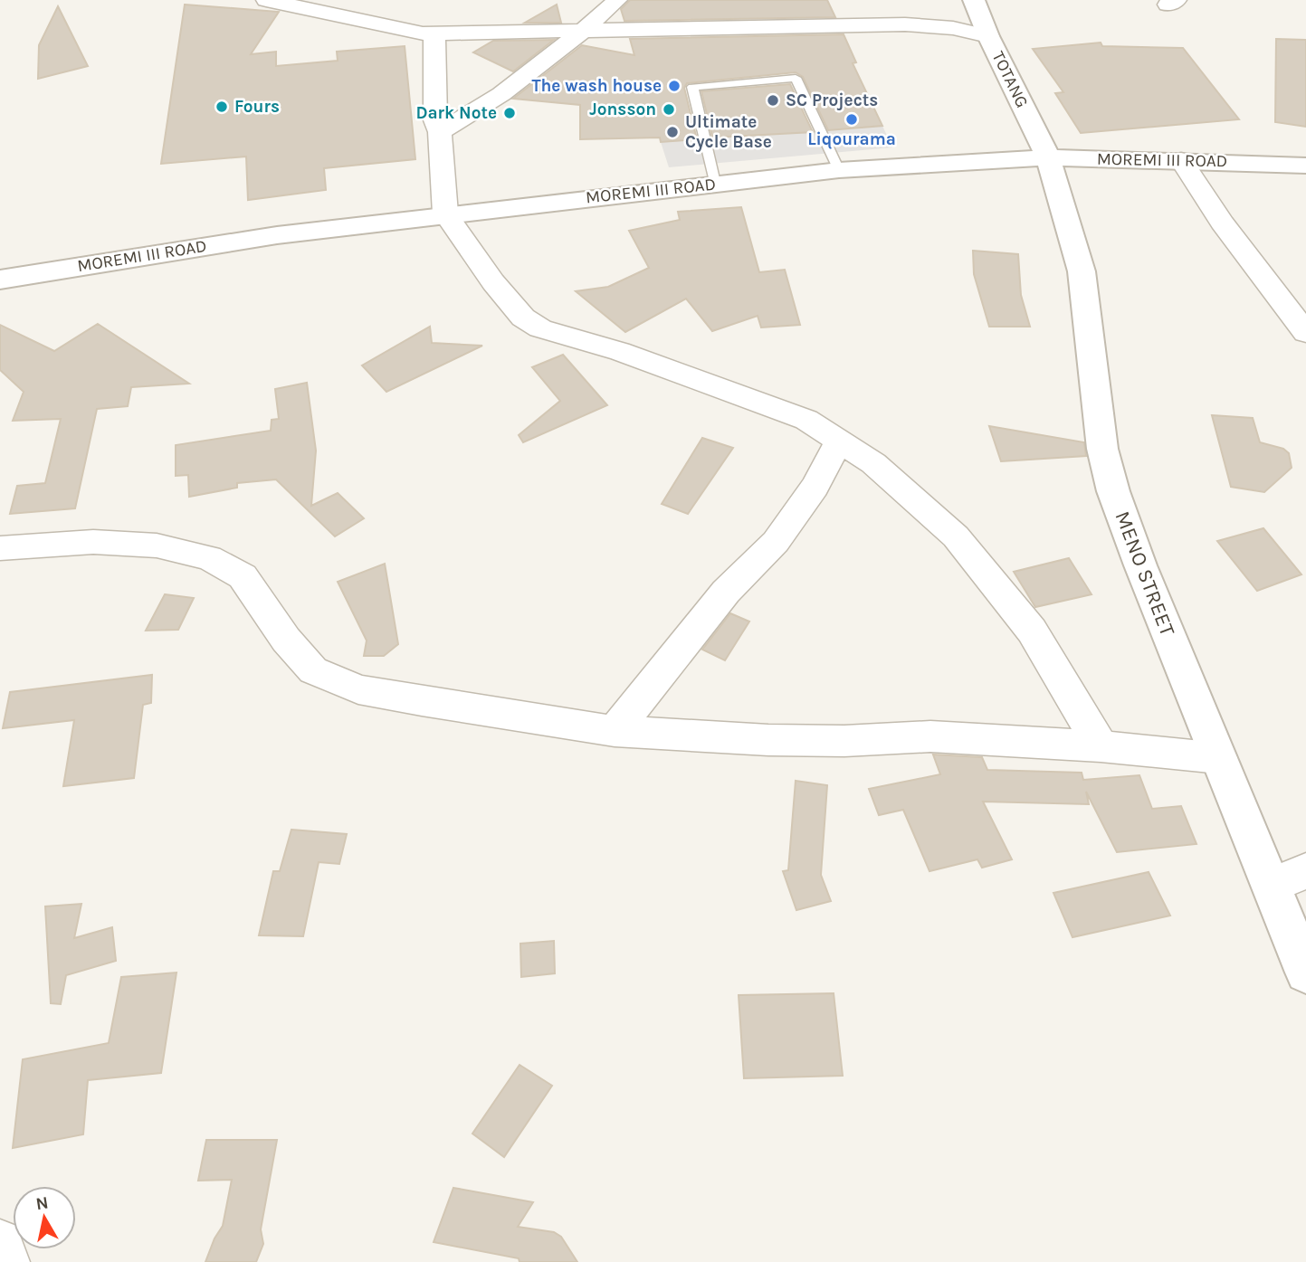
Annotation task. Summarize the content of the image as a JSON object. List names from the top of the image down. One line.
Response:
{"streets":{"street":["TOTANG","MOREMI III ROAD","MENO STREET"]},"crossings":[["TOTANG","MOREMI III ROAD"],["TOTANG","MENO STREET"],["MOREMI III ROAD","MENO STREET"]],"places":["The wash house","SC Projects","Fours","Jonsson","Dark Note","Liqourama","Ultimate Cycle Base"],"north":"top"}
